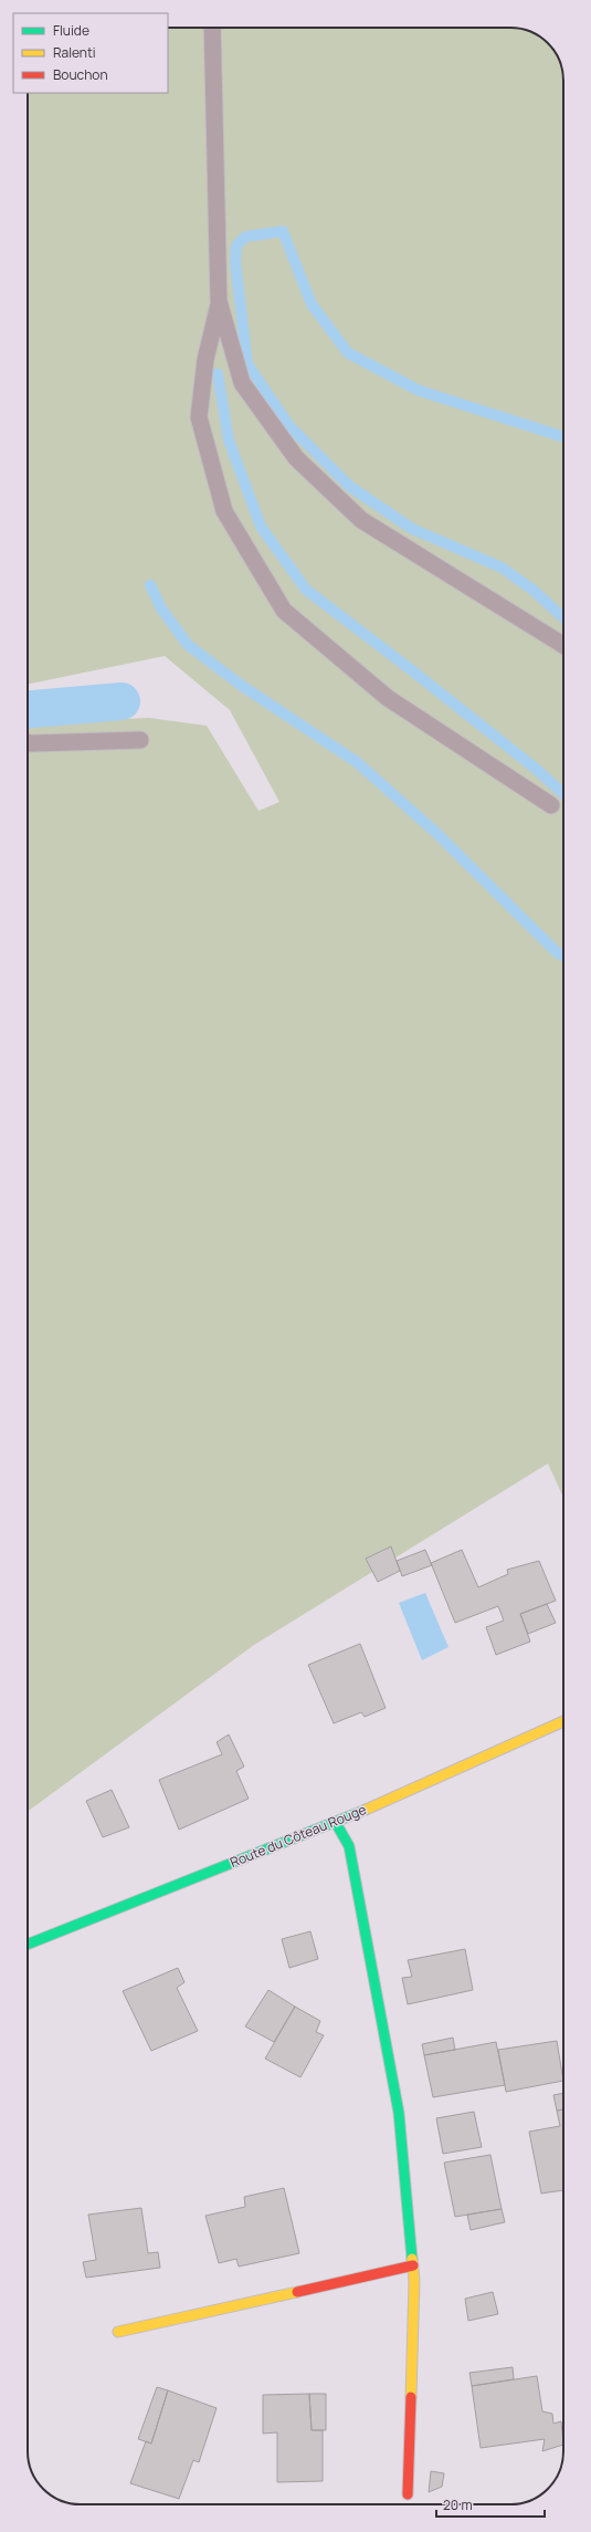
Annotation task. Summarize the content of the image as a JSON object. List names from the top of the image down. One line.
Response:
{"streets":{"street":["Route du Côteau Rouge"]},"legend":["Fluide","Ralenti","Bouchon"],"scale_bar":"20 m"}
